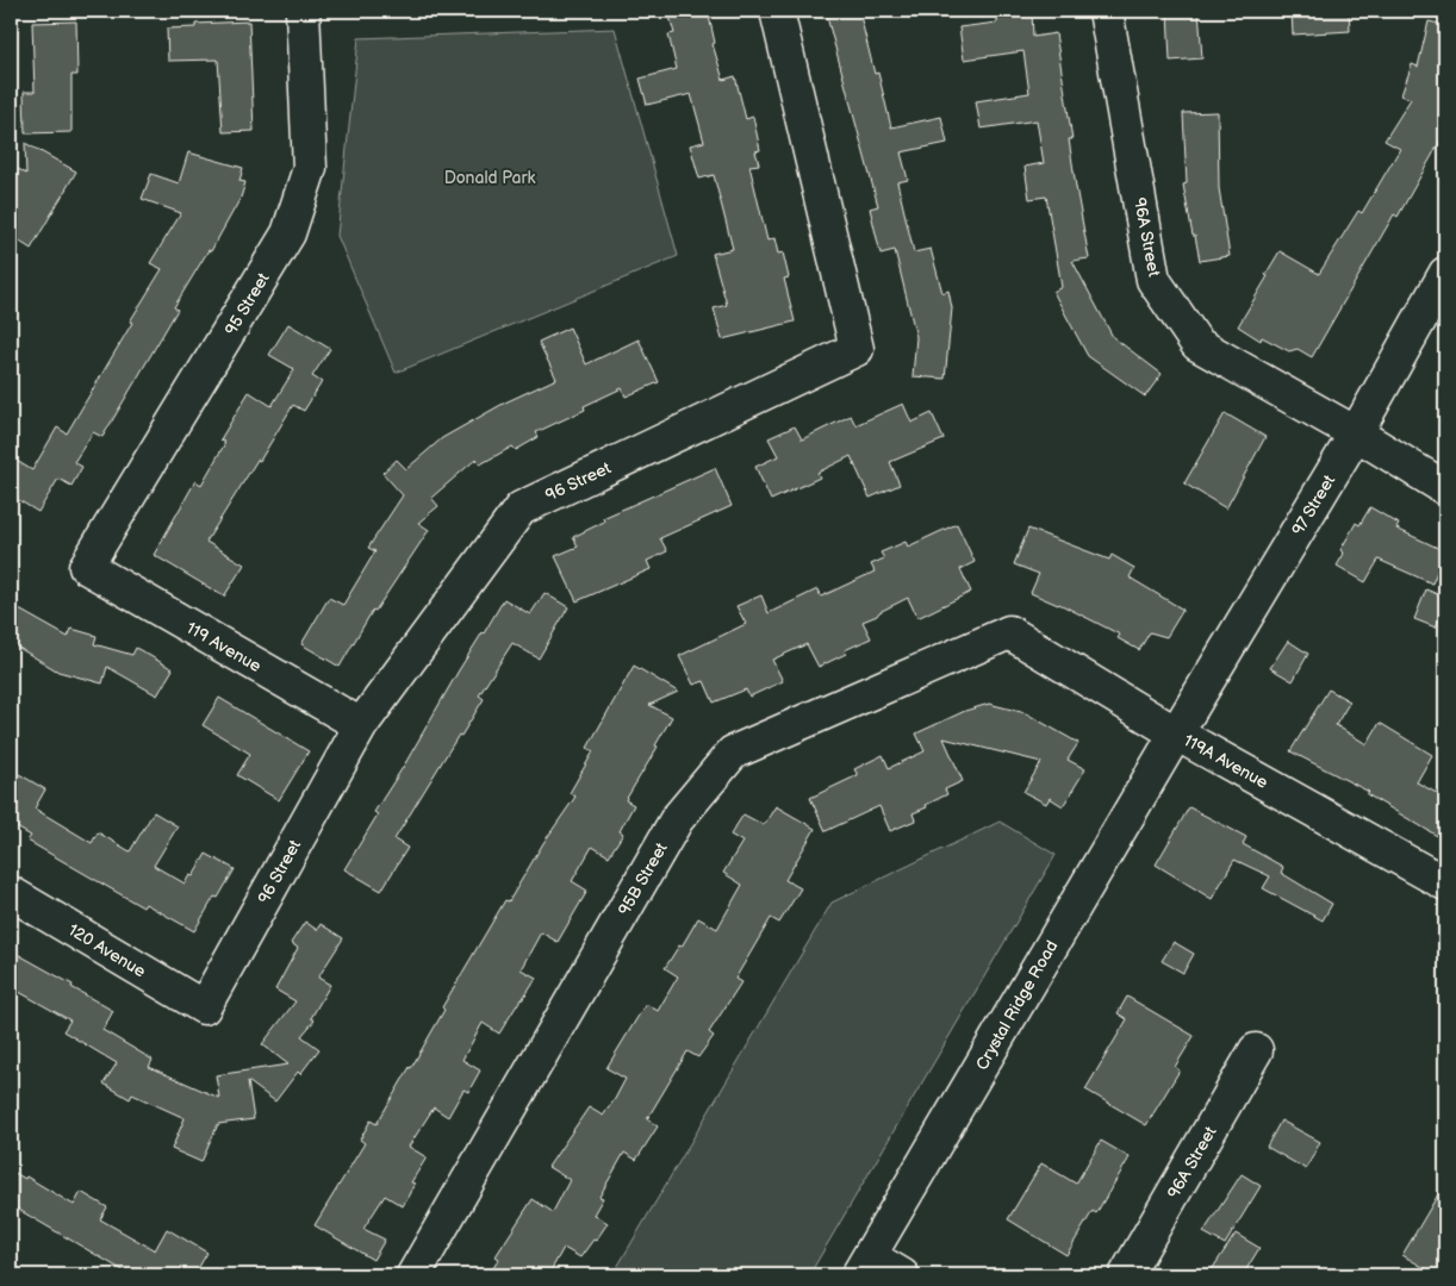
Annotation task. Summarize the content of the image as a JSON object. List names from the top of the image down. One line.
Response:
{"streets":{"street":["96A Street","95 Street","96 Street","97 Street","119 Avenue","119A Avenue","95B Street","120 Avenue","Crystal Ridge Road"]},"crossings":[["96A Street","97 Street"],["95 Street","119 Avenue"],["96 Street","119 Avenue"],["96 Street","120 Avenue"],["97 Street","119A Avenue"],["97 Street","Crystal Ridge Road"],["119A Avenue","95B Street"],["119A Avenue","Crystal Ridge Road"]],"parks":["Donald Park"]}
